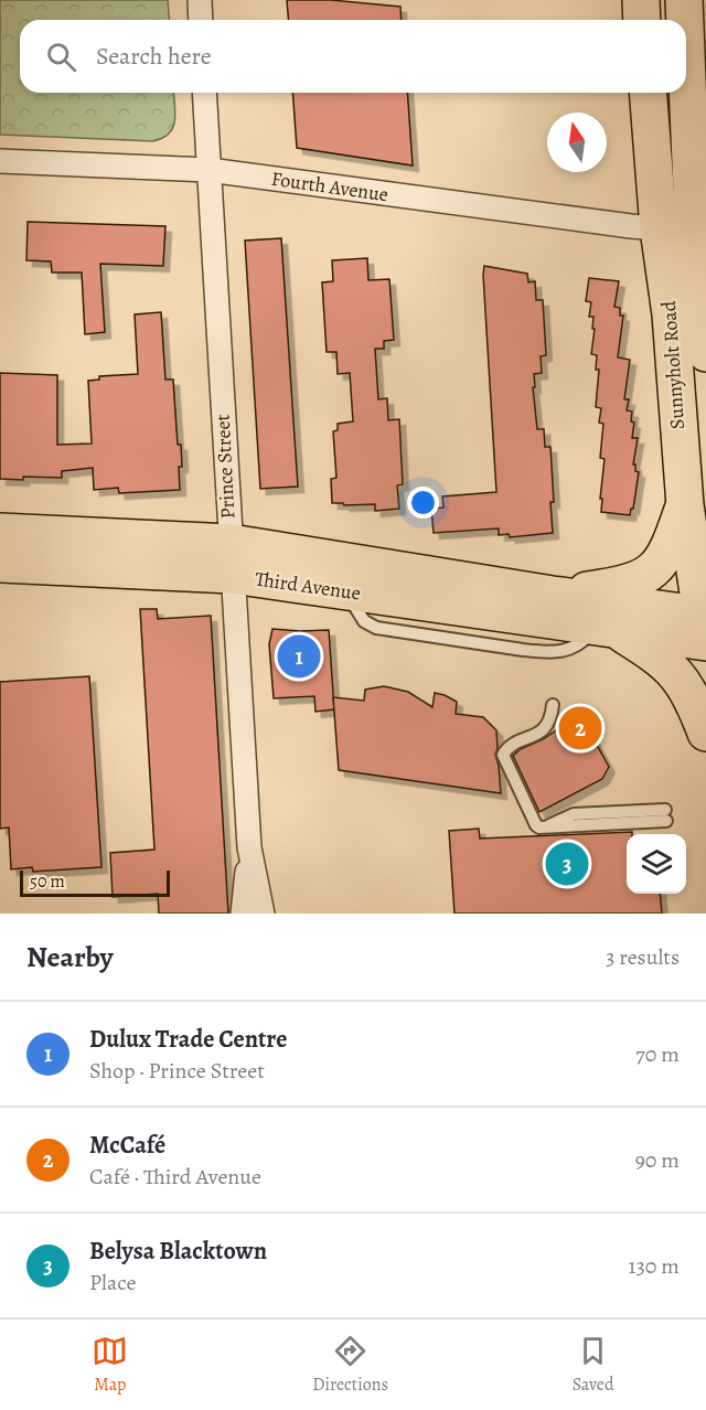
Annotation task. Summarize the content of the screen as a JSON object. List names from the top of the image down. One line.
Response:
{"streets":{"main road":["Sunnyholt Road","Third Avenue"],"street":["Fourth Avenue","Prince Street"]},"crossings":[["Fourth Avenue","Sunnyholt Road"],["Fourth Avenue","Prince Street"],["Sunnyholt Road","Third Avenue"],["Prince Street","Third Avenue"]],"scale_bar":"50 m","north":"top","page":{"search":"Search here","pins":["1","2","3"],"scale":"50 m","heading":["Nearby","3 results"],"list":[{"mark":"1","name":"Dulux Trade Centre","note":"Shop · Prince Street","value":"70 m"},{"mark":"2","name":"McCafé","note":"Café · Third Avenue","value":"90 m"},{"mark":"3","name":"Belysa Blacktown","note":"Place","value":"130 m"}],"nav":["Map","Directions","Saved"]}}
